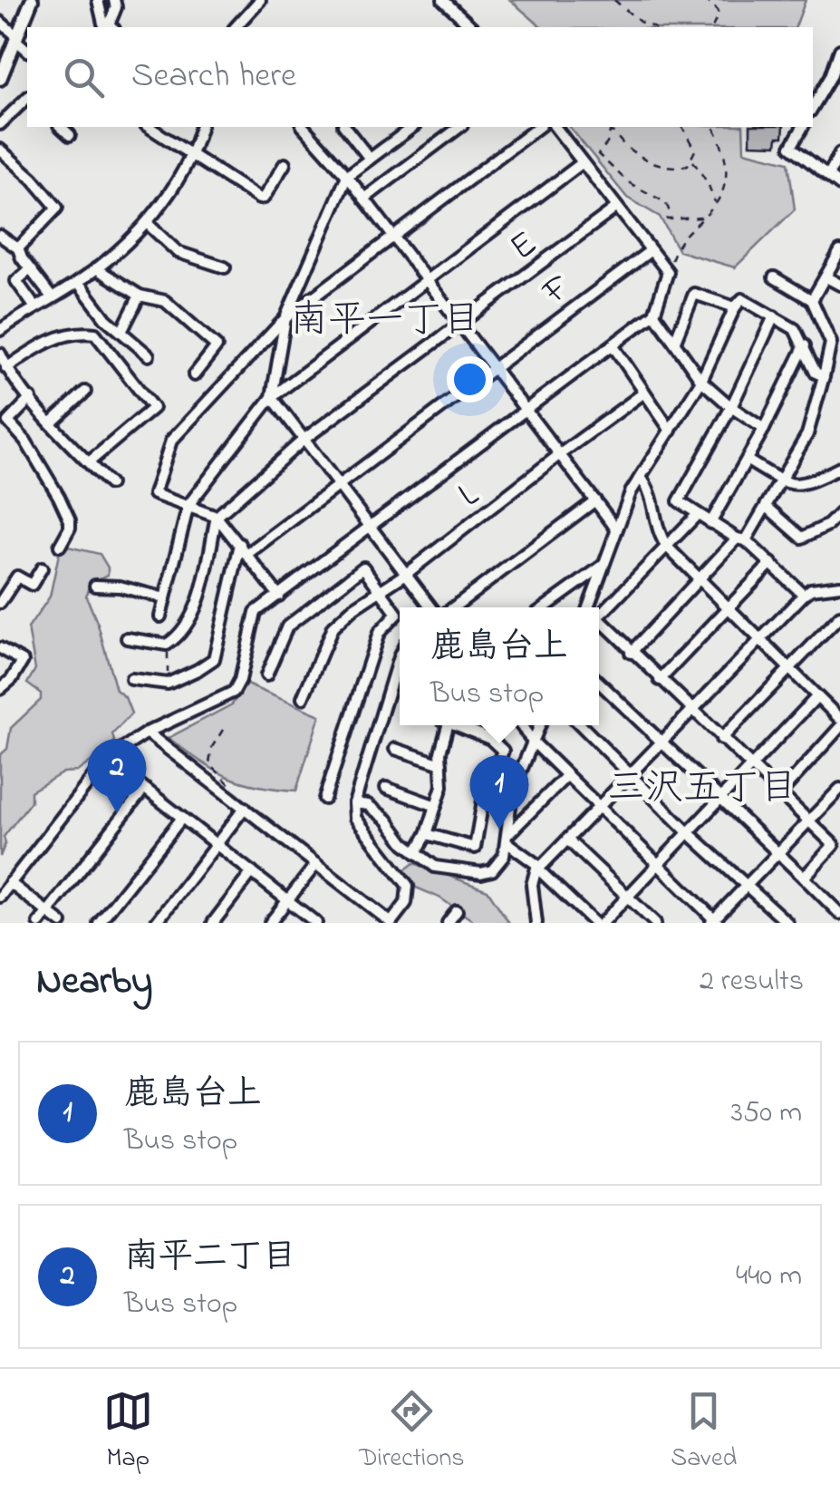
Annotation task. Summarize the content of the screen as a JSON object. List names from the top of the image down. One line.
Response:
{"streets":{"street":["E","F","L"]},"districts":["南平一丁目","三沢五丁目"],"page":{"search":"Search here","popup":["鹿島台上","Bus stop"],"pins":["2","1"],"heading":["Nearby","2 results"],"list":[{"mark":"1","name":"鹿島台上","note":"Bus stop","value":"350 m"},{"mark":"2","name":"南平二丁目","note":"Bus stop","value":"440 m"}],"nav":["Map","Directions","Saved"]}}
